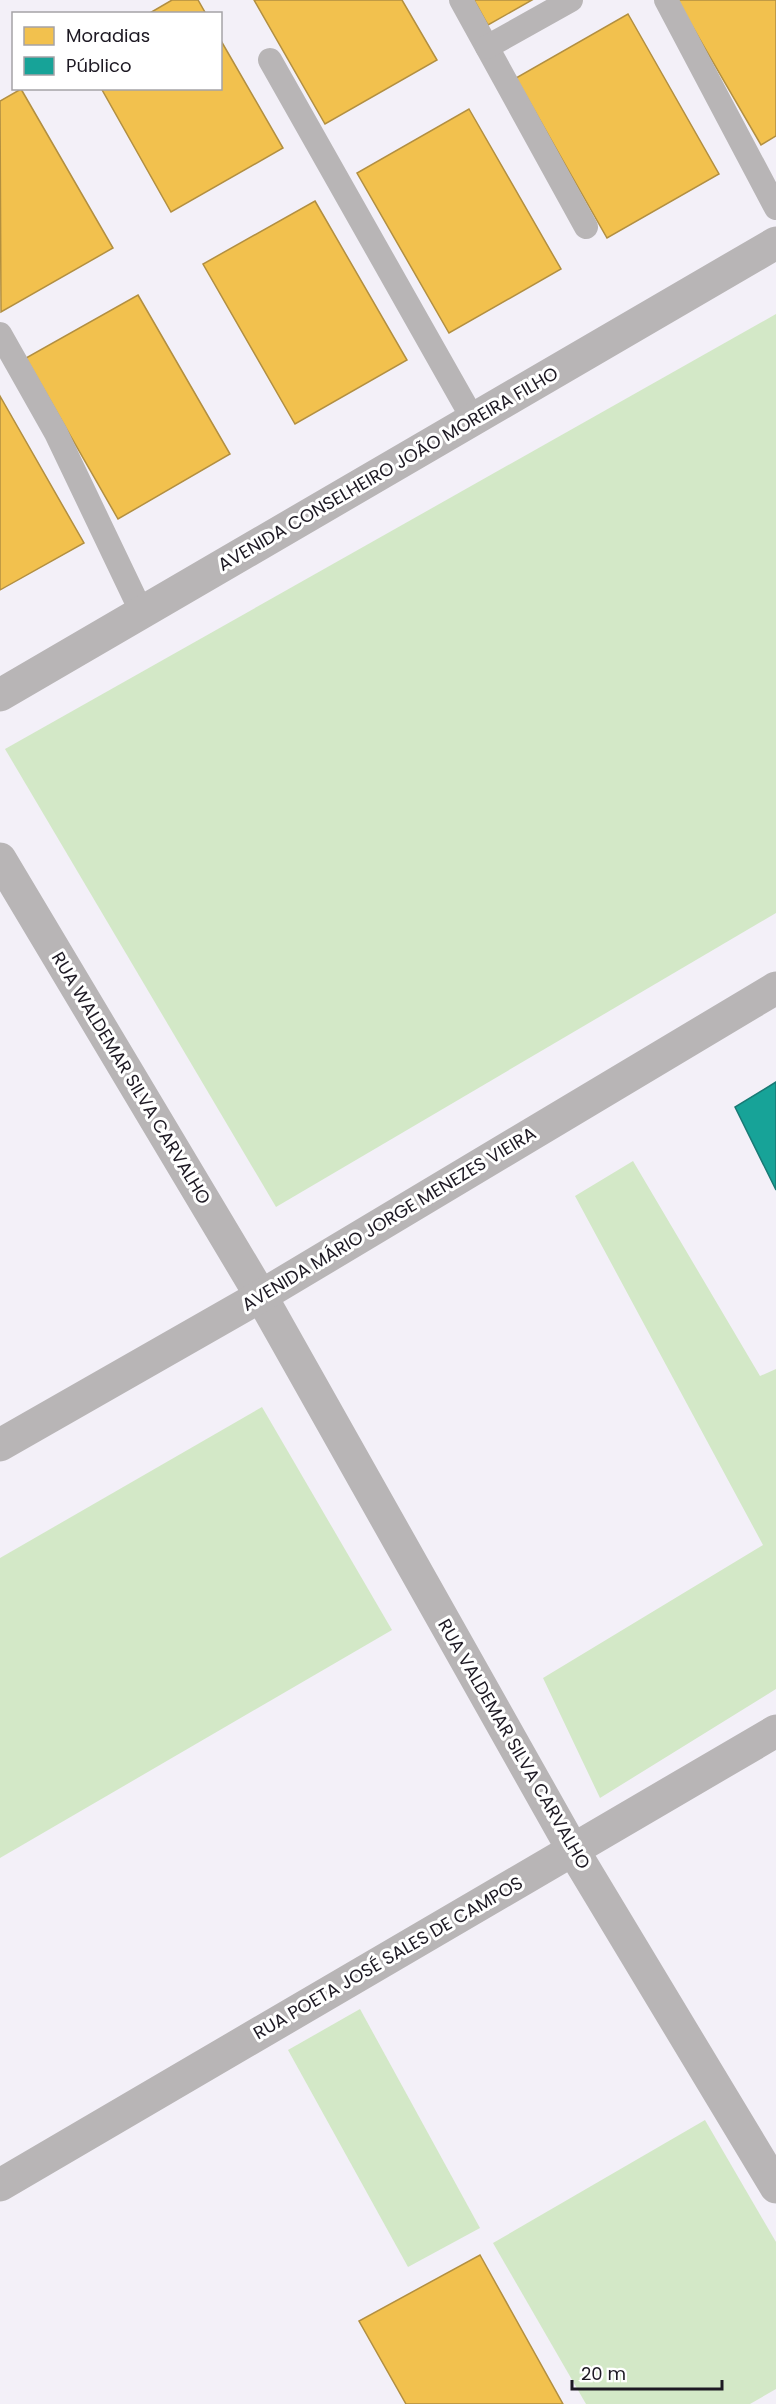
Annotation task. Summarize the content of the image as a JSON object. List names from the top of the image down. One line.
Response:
{"streets":{"street":["AVENIDA CONSELHEIRO JOÃO MOREIRA FILHO","RUA WALDEMAR SILVA CARVALHO","AVENIDA MÁRIO JORGE MENEZES VIEIRA","RUA VALDEMAR SILVA CARVALHO","RUA POETA JOSÉ SALES DE CAMPOS"]},"crossings":[["RUA WALDEMAR SILVA CARVALHO","AVENIDA MÁRIO JORGE MENEZES VIEIRA"],["RUA WALDEMAR SILVA CARVALHO","RUA VALDEMAR SILVA CARVALHO"],["AVENIDA MÁRIO JORGE MENEZES VIEIRA","RUA VALDEMAR SILVA CARVALHO"],["RUA VALDEMAR SILVA CARVALHO","RUA POETA JOSÉ SALES DE CAMPOS"]],"legend":["Moradias","Público"],"scale_bar":"20 m"}
